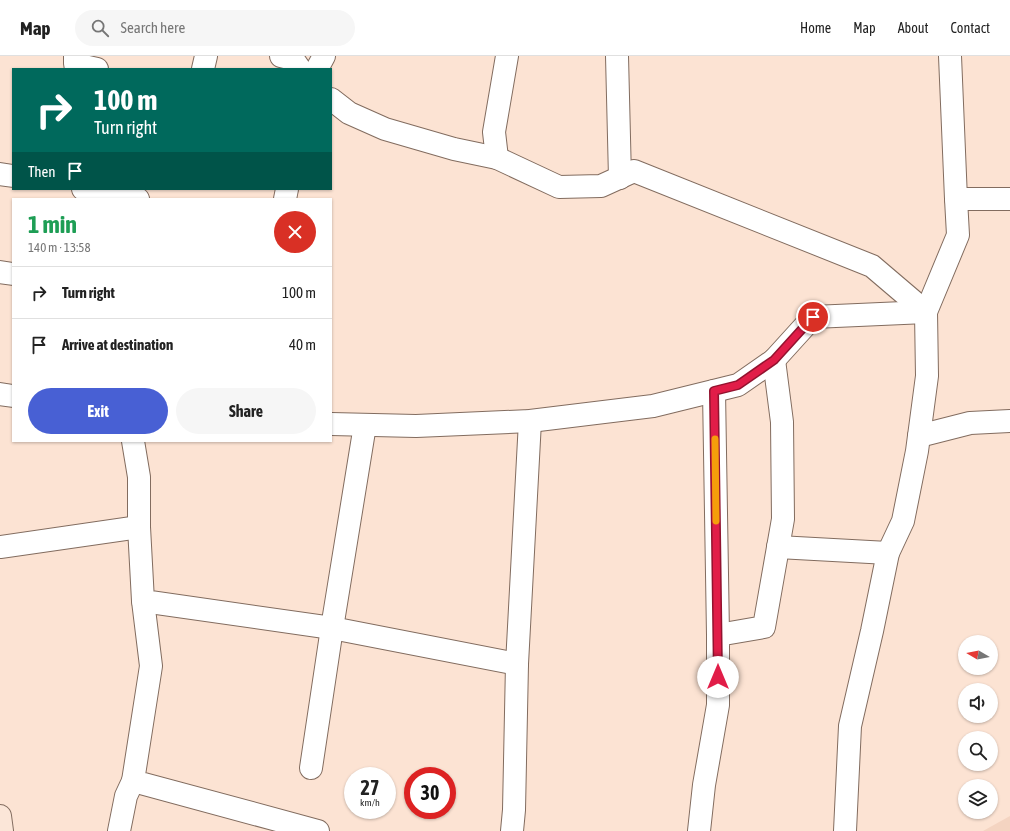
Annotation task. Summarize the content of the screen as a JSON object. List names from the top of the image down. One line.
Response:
{"north":"left","page":{"header":"Map","search":"Search here","nav":["Home","Map","About","Contact"],"turn":["100 m","Turn right"],"then":"Then","heading":["1 min","140 m · 13:58"],"list":[{"name":"Turn right","value":"100 m"},{"name":"Arrive at destination","value":"40 m"}],"buttons":["Exit","Share"],"speed":"27 km/h","limit":"30"}}
